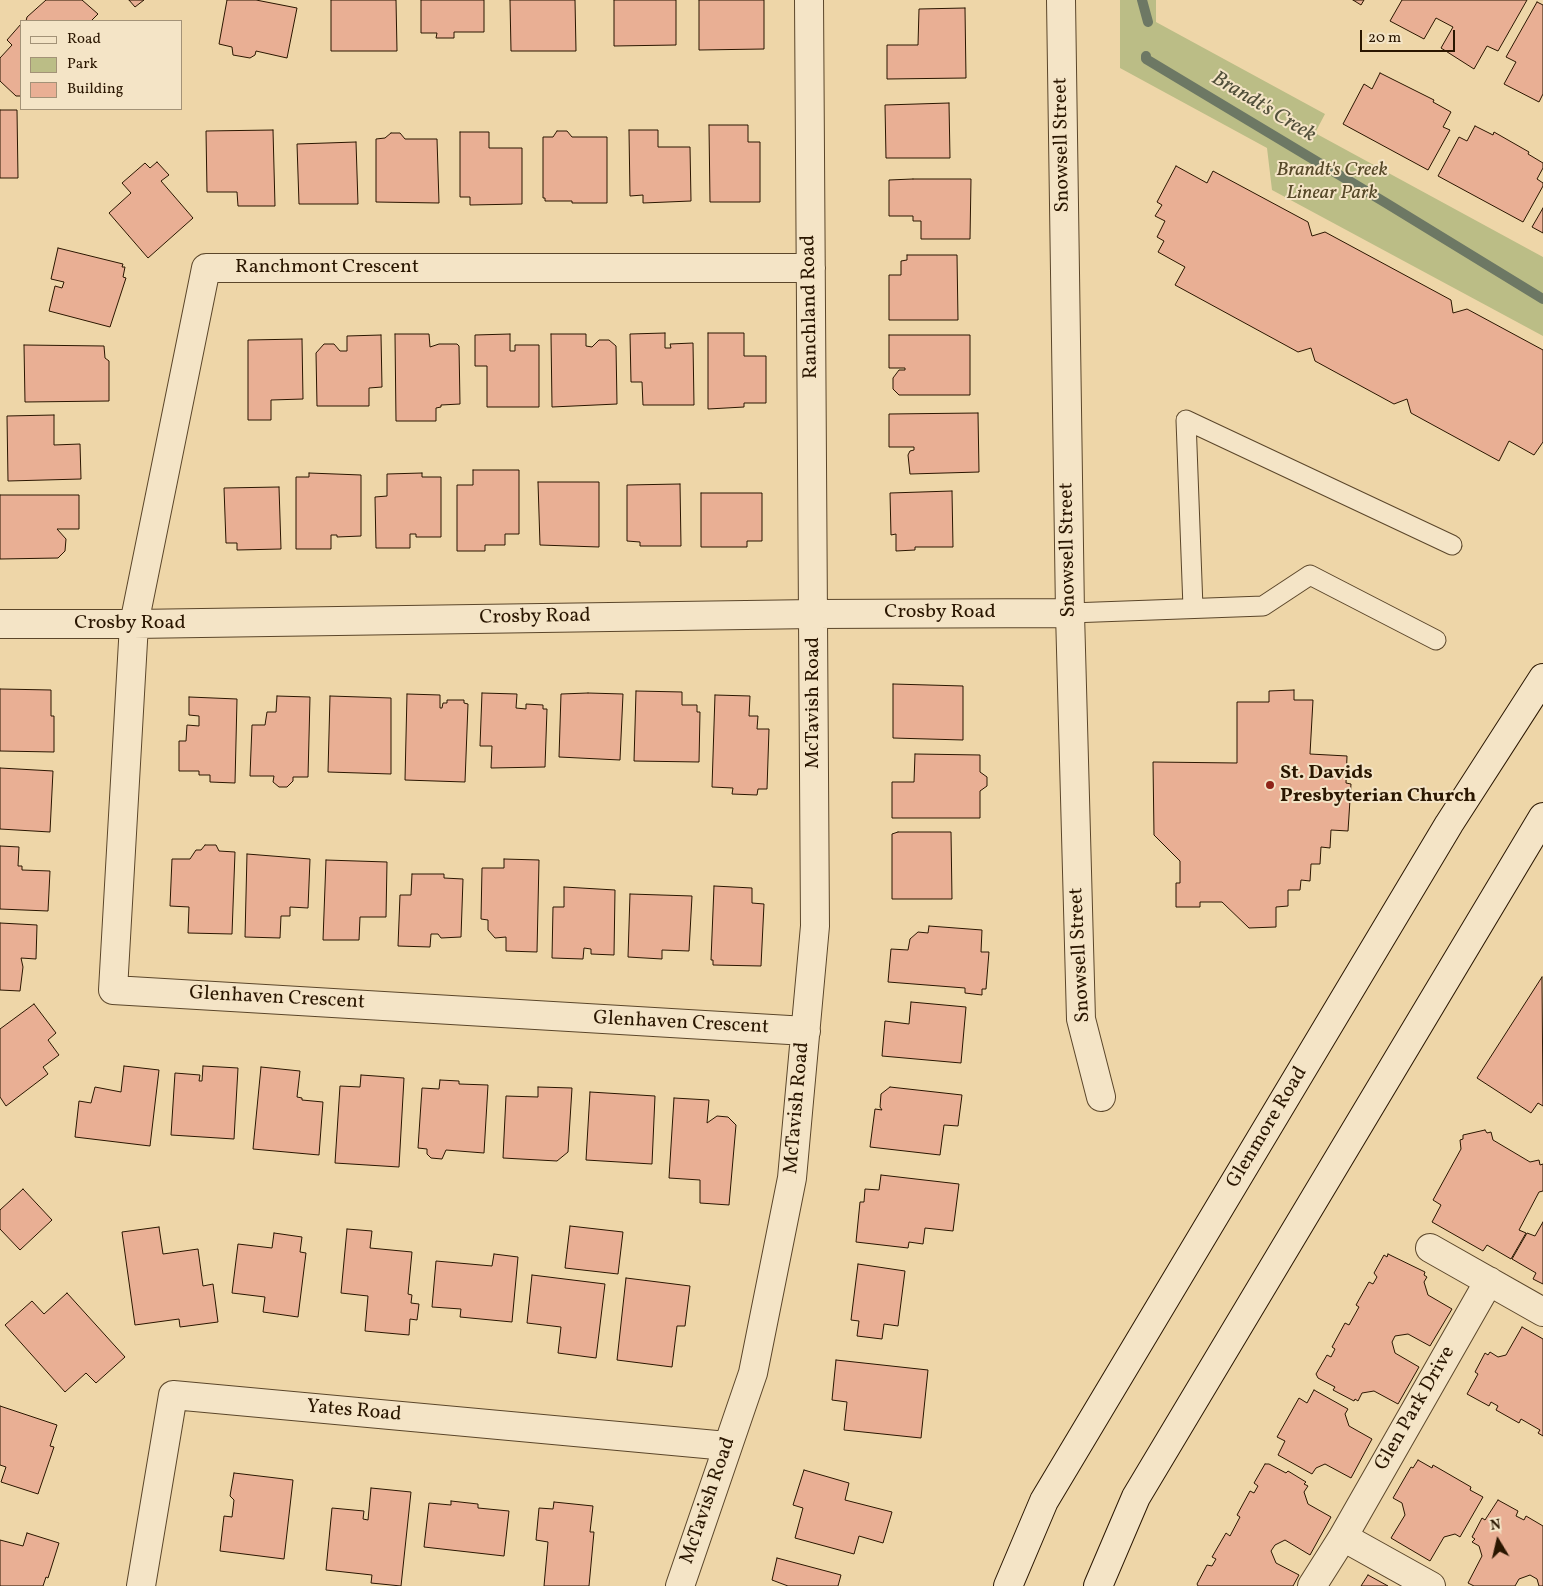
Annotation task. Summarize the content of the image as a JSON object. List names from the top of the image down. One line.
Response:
{"streets":{"street":["Snowsell Street","Ranchmont Crescent","Ranchland Road","Crosby Road","McTavish Road","Glenhaven Crescent","Glenmore Road","Glen Park Drive","Yates Road"]},"crossings":[["Snowsell Street","Crosby Road"],["Ranchmont Crescent","Ranchland Road"],["Ranchmont Crescent","Crosby Road"],["Ranchmont Crescent","Glenhaven Crescent"],["Ranchland Road","Crosby Road"],["Ranchland Road","McTavish Road"],["Crosby Road","McTavish Road"],["Crosby Road","Glenhaven Crescent"],["McTavish Road","Glenhaven Crescent"],["McTavish Road","Yates Road"]],"water":["Brandt's Creek"],"parks":["Brandt's Creek Linear Park"],"places":["St. Davids Presbyterian Church"],"legend":["Road","Park","Building"],"scale_bar":"20 m","north":"top"}
